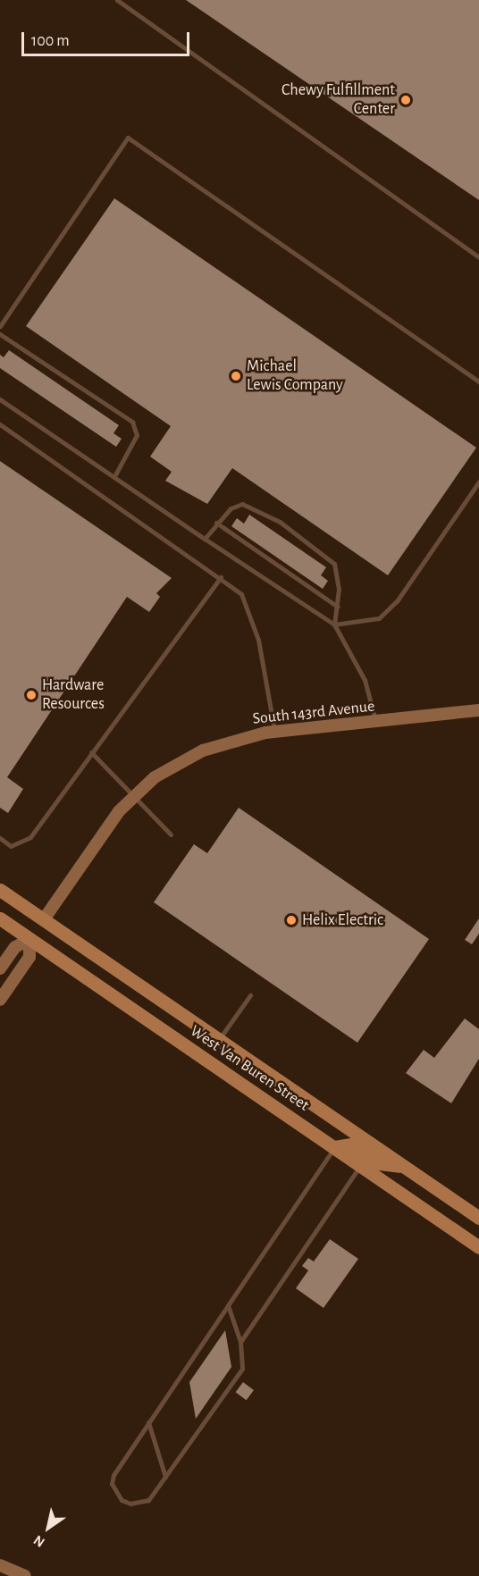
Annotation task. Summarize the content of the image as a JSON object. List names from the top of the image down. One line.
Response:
{"streets":{"main road":["West Van Buren Street"],"street":["South 143rd Avenue"]},"crossings":[["South 143rd Avenue","West Van Buren Street"]],"places":["Chewy Fulfillment Center","Michael Lewis Company","Hardware Resources","Helix Electric"],"scale_bar":"100 m","north":"bottom left"}
